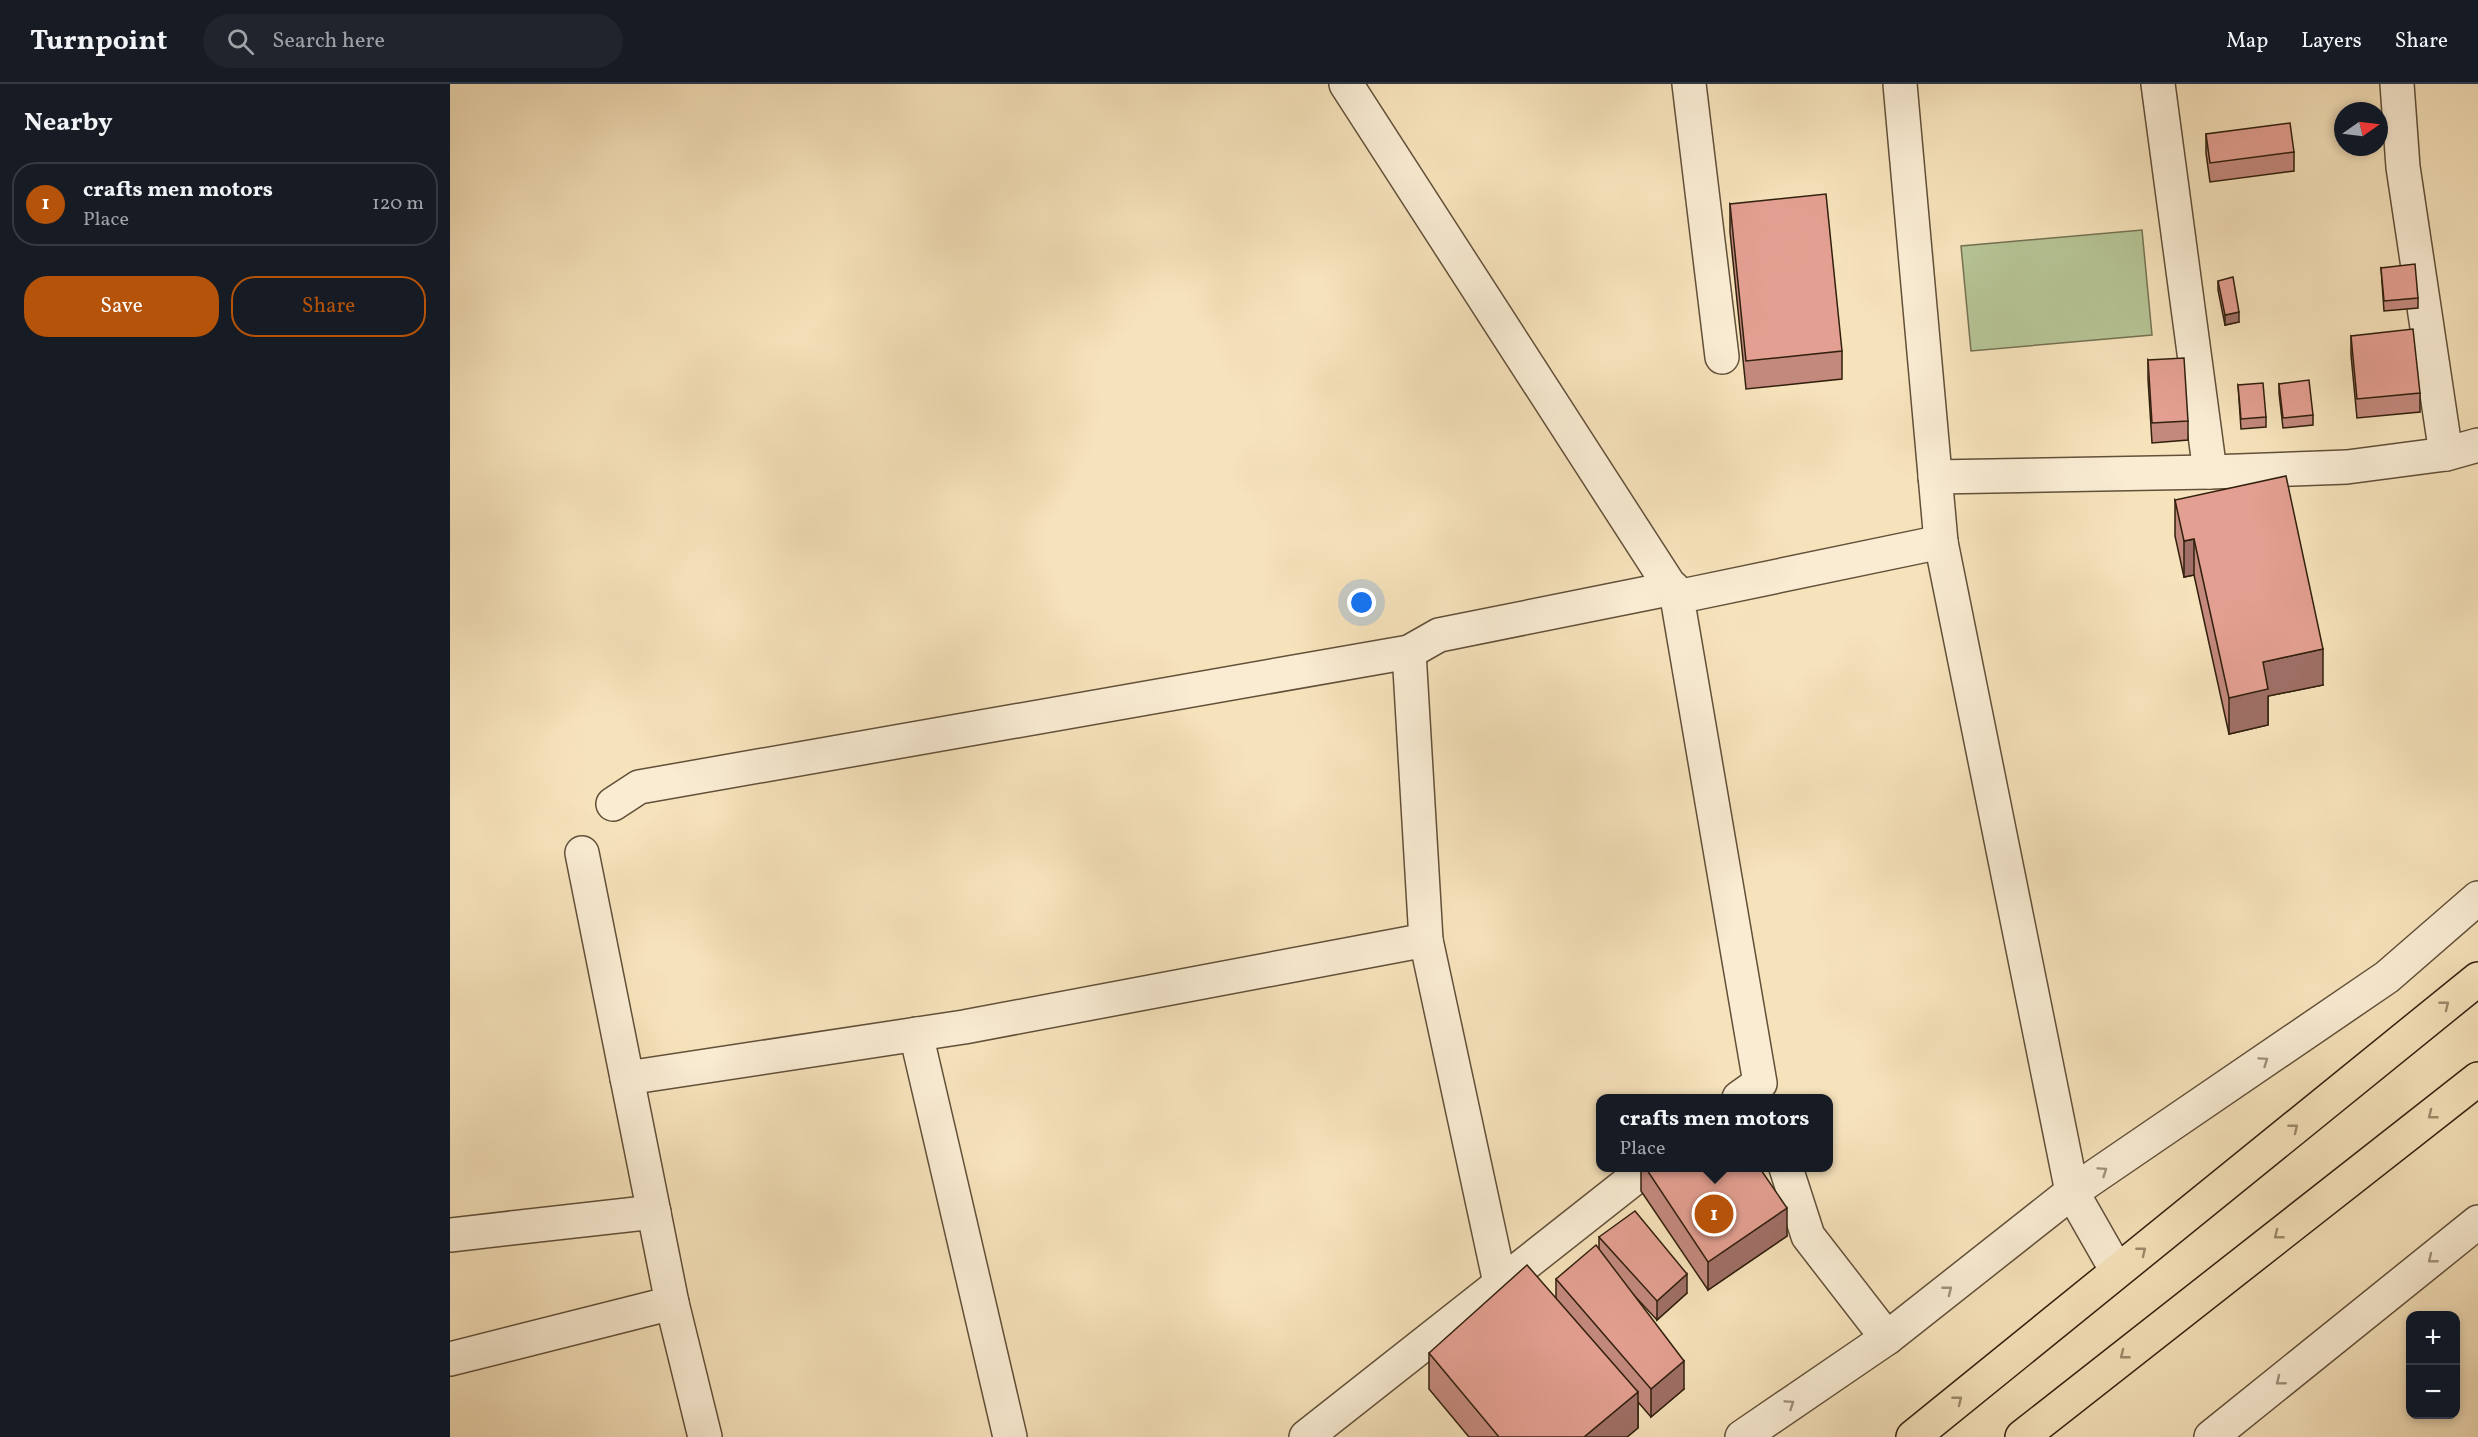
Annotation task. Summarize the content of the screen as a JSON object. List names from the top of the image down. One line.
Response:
{"north":"right","page":{"header":"Turnpoint","search":"Search here","nav":["Map","Layers","Share"],"heading":"Nearby","list":[{"mark":"1","name":"crafts men motors","note":"Place","value":"120 m"}],"buttons":["Save","Share"],"popup":["crafts men motors","Place"],"pins":"1","map_buttons":["+","−"]}}
